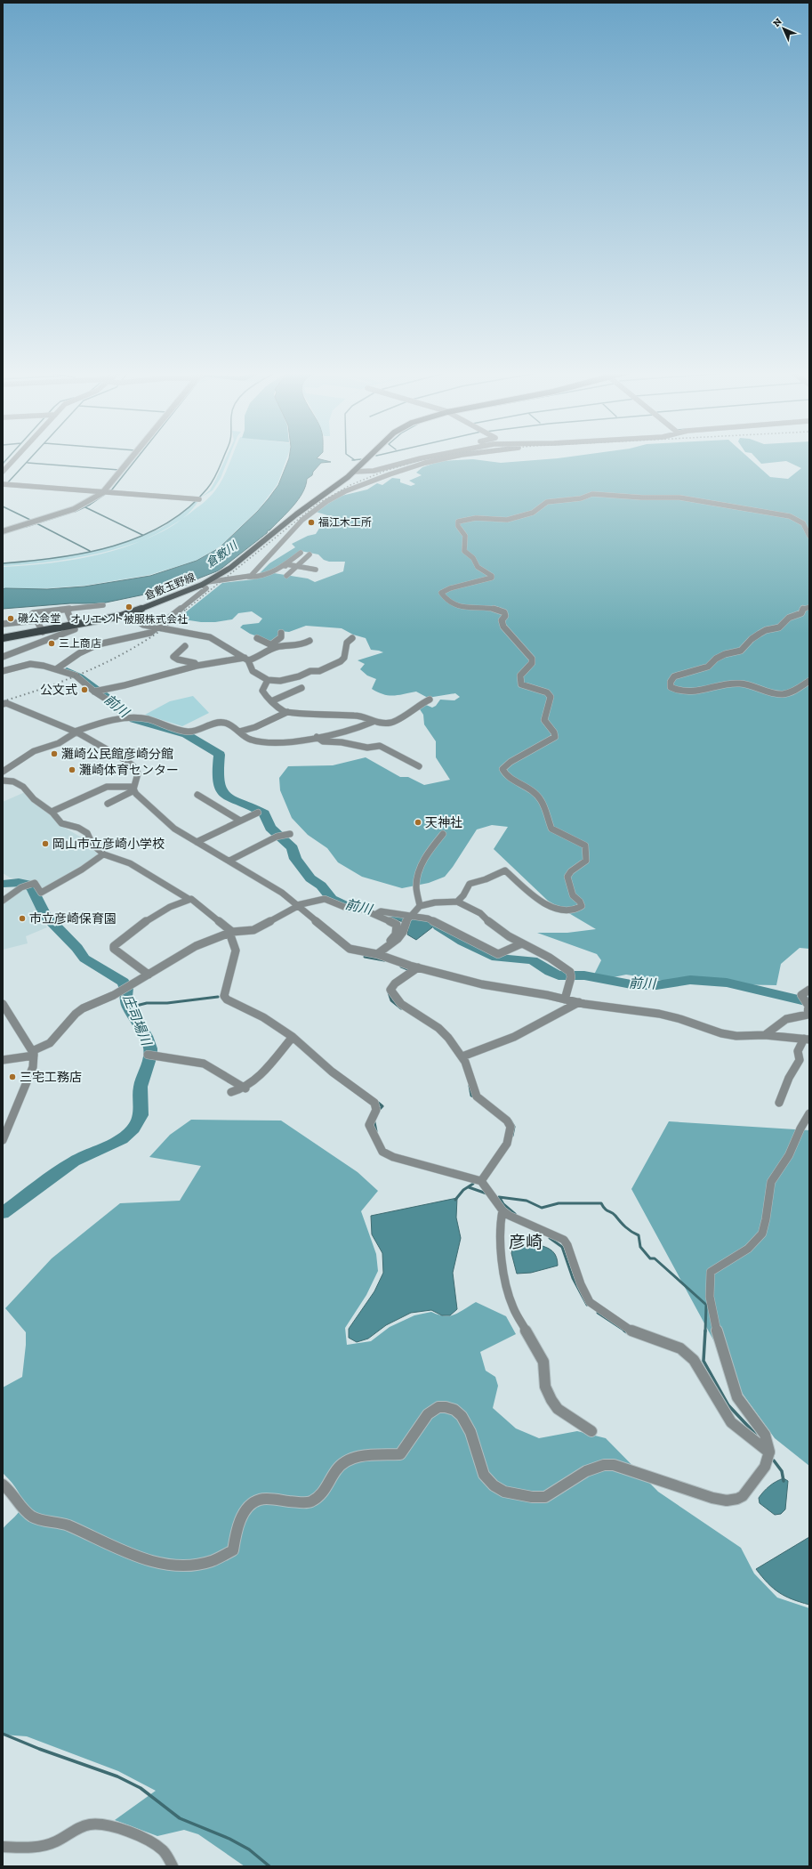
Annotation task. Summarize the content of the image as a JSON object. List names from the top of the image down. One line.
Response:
{"streets":{"main road":["倉敷玉野線"]},"districts":["彦崎"],"water":["倉敷川","前川","庄司場川"],"places":["福江木工所","オリエント被服株式会社","磯公会堂","三上商店","公文式","灘崎公民館彦崎分館","灘崎体育センター","天神社","岡山市立彦崎小学校","市立彦崎保育園","三宅工務店"],"north":"top left"}
